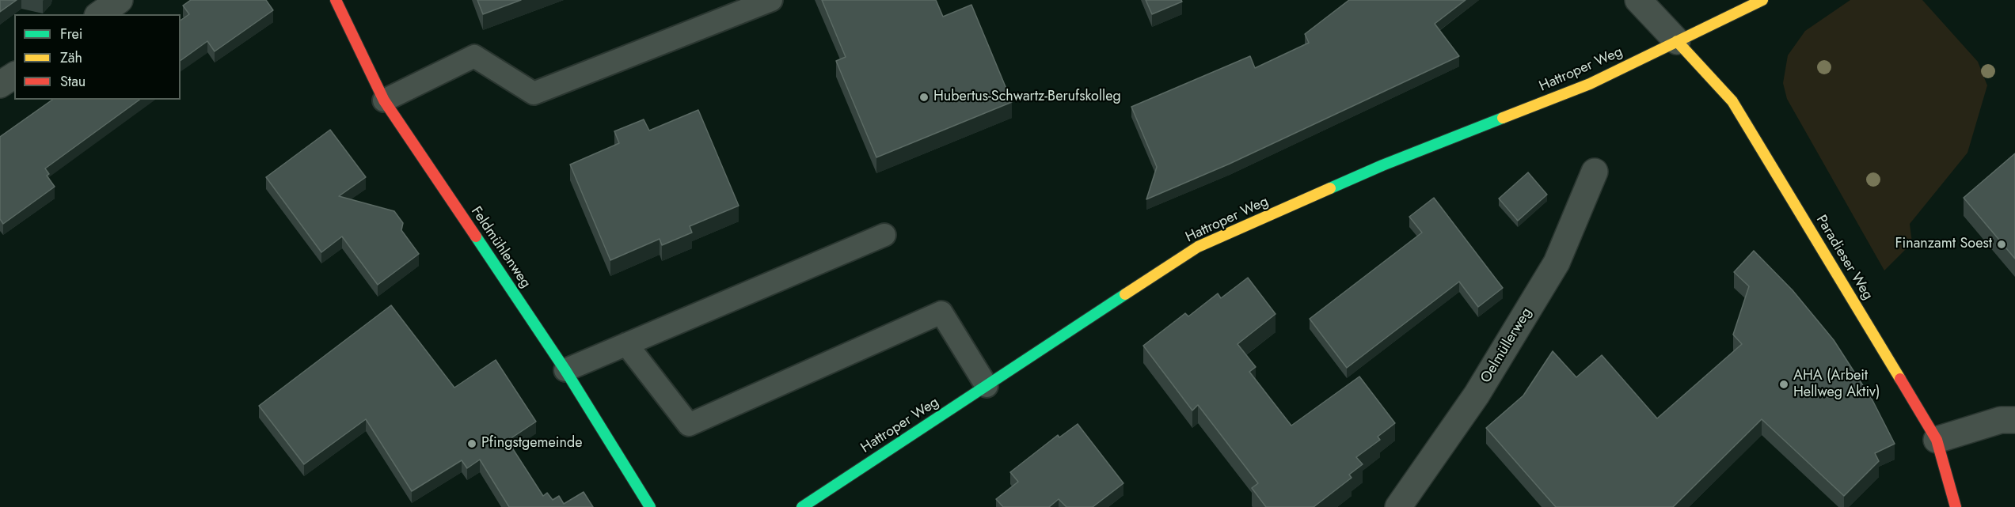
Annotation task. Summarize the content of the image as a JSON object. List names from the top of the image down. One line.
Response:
{"streets":{"street":["Hattroper Weg","Feldmühlenweg","Paradieser Weg","Oelmüllerweg"]},"crossings":[["Hattroper Weg","Paradieser Weg"]],"places":["Hubertus-Schwartz-Berufskolleg","Finanzamt Soest","AHA (Arbeit Hellweg Aktiv)","Pfingstgemeinde"],"legend":["Frei","Zäh","Stau"]}
